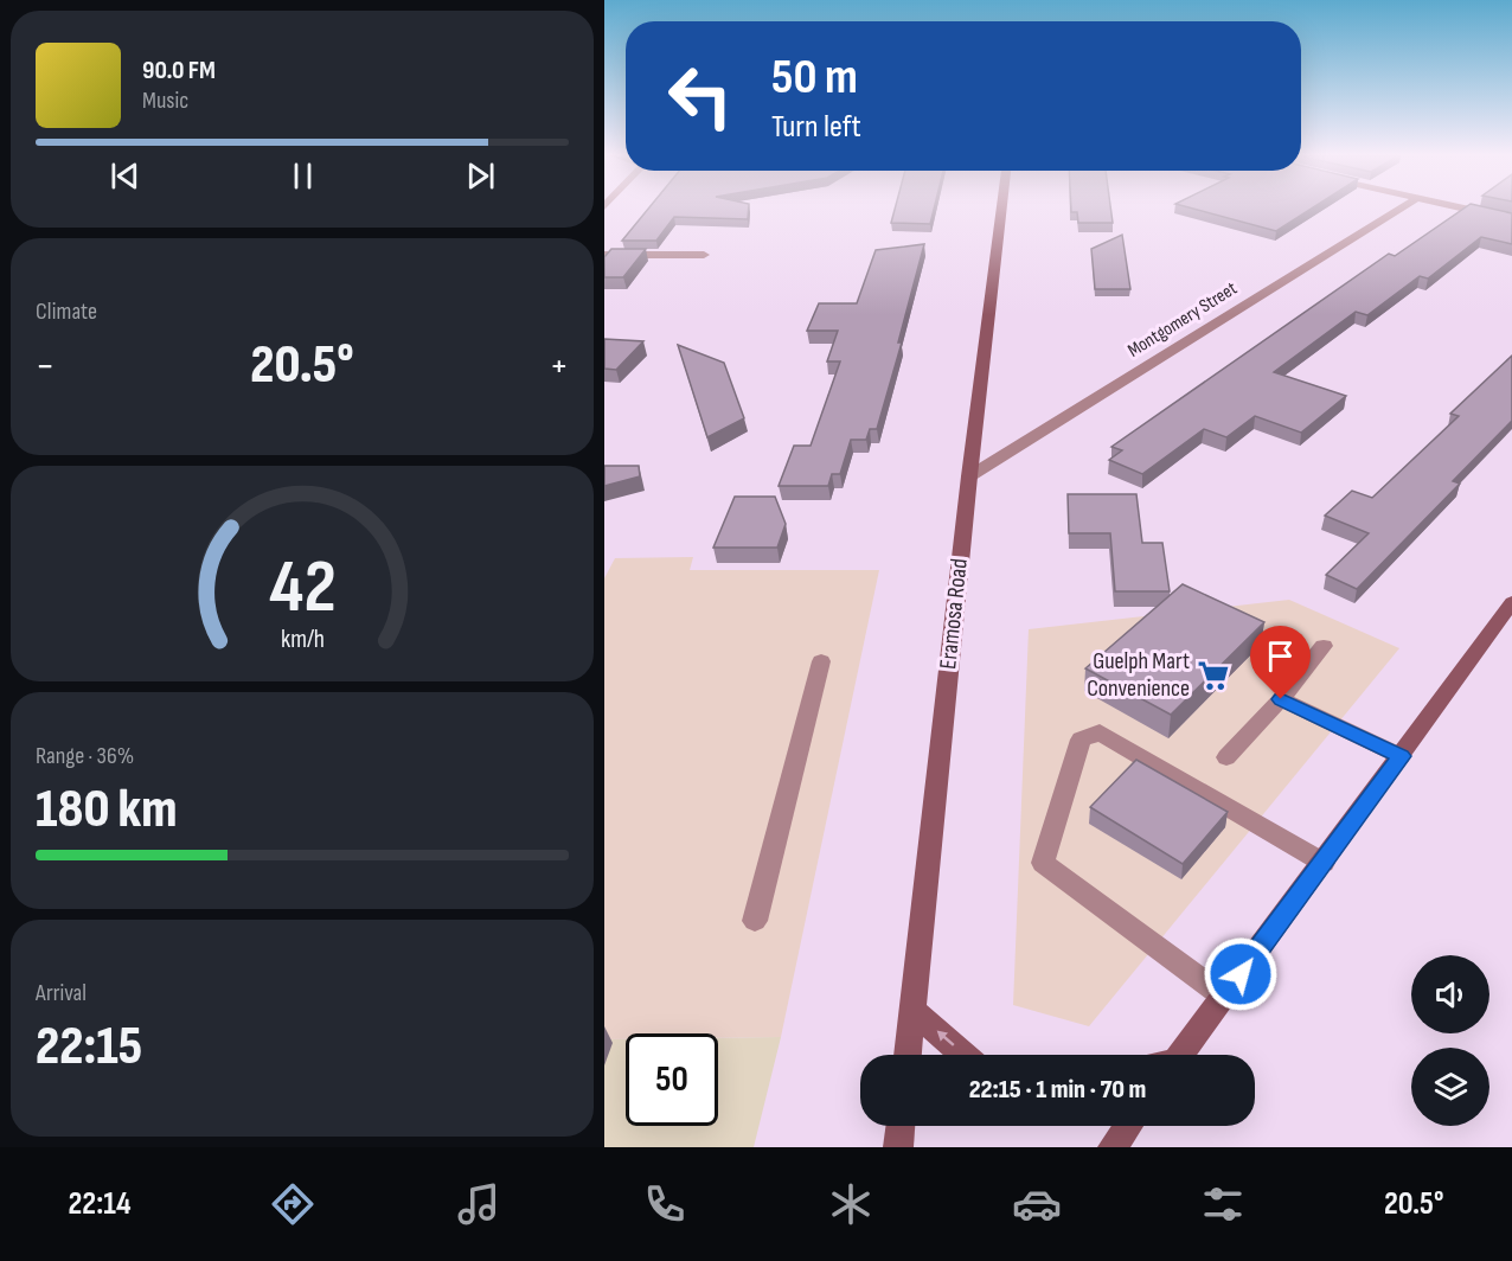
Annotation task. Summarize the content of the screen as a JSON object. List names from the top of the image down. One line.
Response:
{"streets":{"main road":["Eramosa Road"],"street":["Montgomery Street"]},"crossings":[["Montgomery Street","Eramosa Road"]],"places":{"supermarket":["Guelph Mart Convenience"]},"page":{"turn":["50 m","Turn left"],"song":["90.0 FM","Music"],"tile":["Climate",["Range · 36%","180 km"],["Arrival","22:15"]],"heat":["−","20.5°","+"],"limit":"50","trip":"22:15 · 1 min · 70 m","tabs":["22:14","20.5°"],"gauge":["42","km/h"]}}
